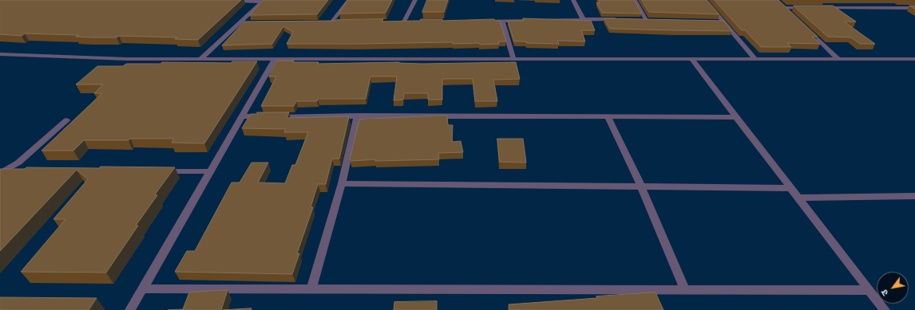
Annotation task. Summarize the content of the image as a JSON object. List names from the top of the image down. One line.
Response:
{"north":"bottom left"}
